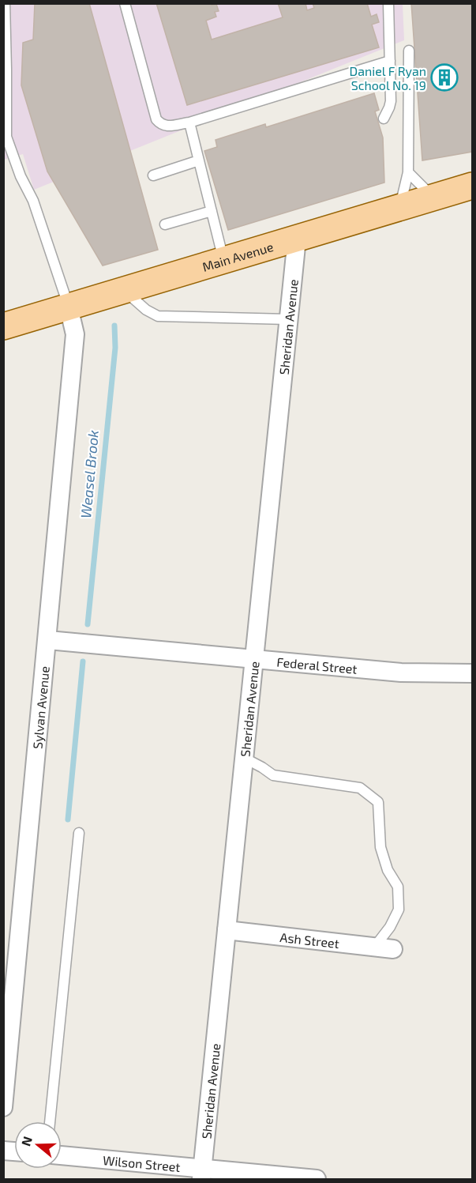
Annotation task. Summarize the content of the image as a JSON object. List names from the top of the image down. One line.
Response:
{"streets":{"main road":["Main Avenue"],"street":["Sheridan Avenue","Federal Street","Sylvan Avenue","Ash Street","Wilson Street"]},"crossings":[["Main Avenue","Sheridan Avenue"],["Main Avenue","Sylvan Avenue"],["Sheridan Avenue","Federal Street"],["Sheridan Avenue","Ash Street"],["Sheridan Avenue","Wilson Street"],["Federal Street","Sylvan Avenue"]],"water":["Weasel Brook"],"places":{"building":["Daniel F Ryan School No. 19"]},"north":"left"}
